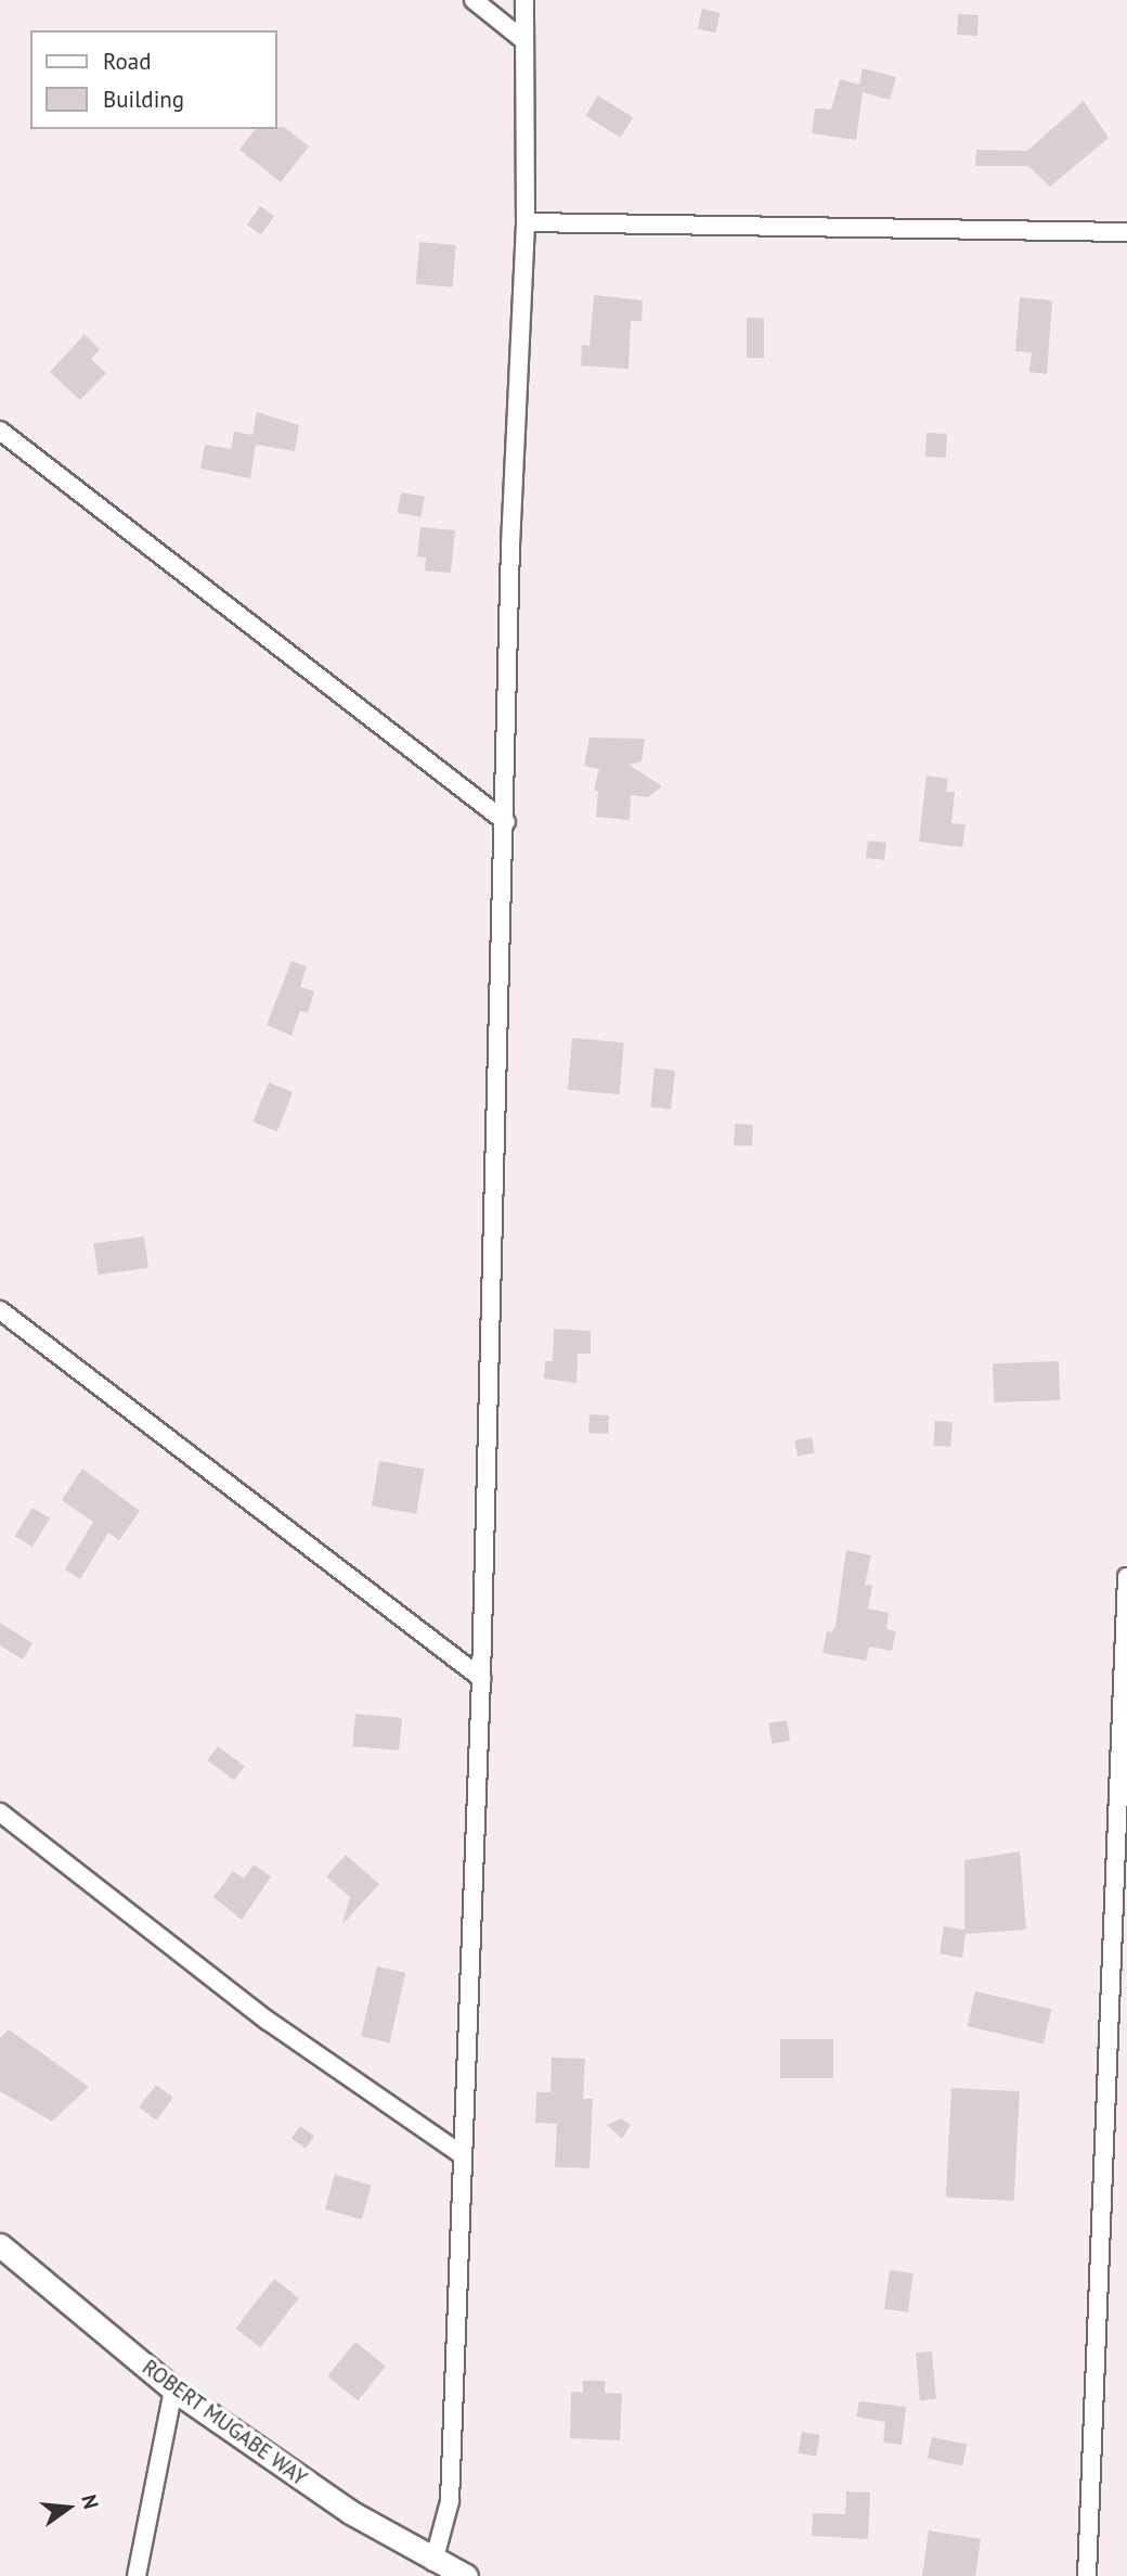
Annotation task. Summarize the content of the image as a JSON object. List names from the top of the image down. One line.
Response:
{"streets":{"main road":["ROBERT MUGABE WAY"]},"legend":["Road","Building"],"north":"right"}
